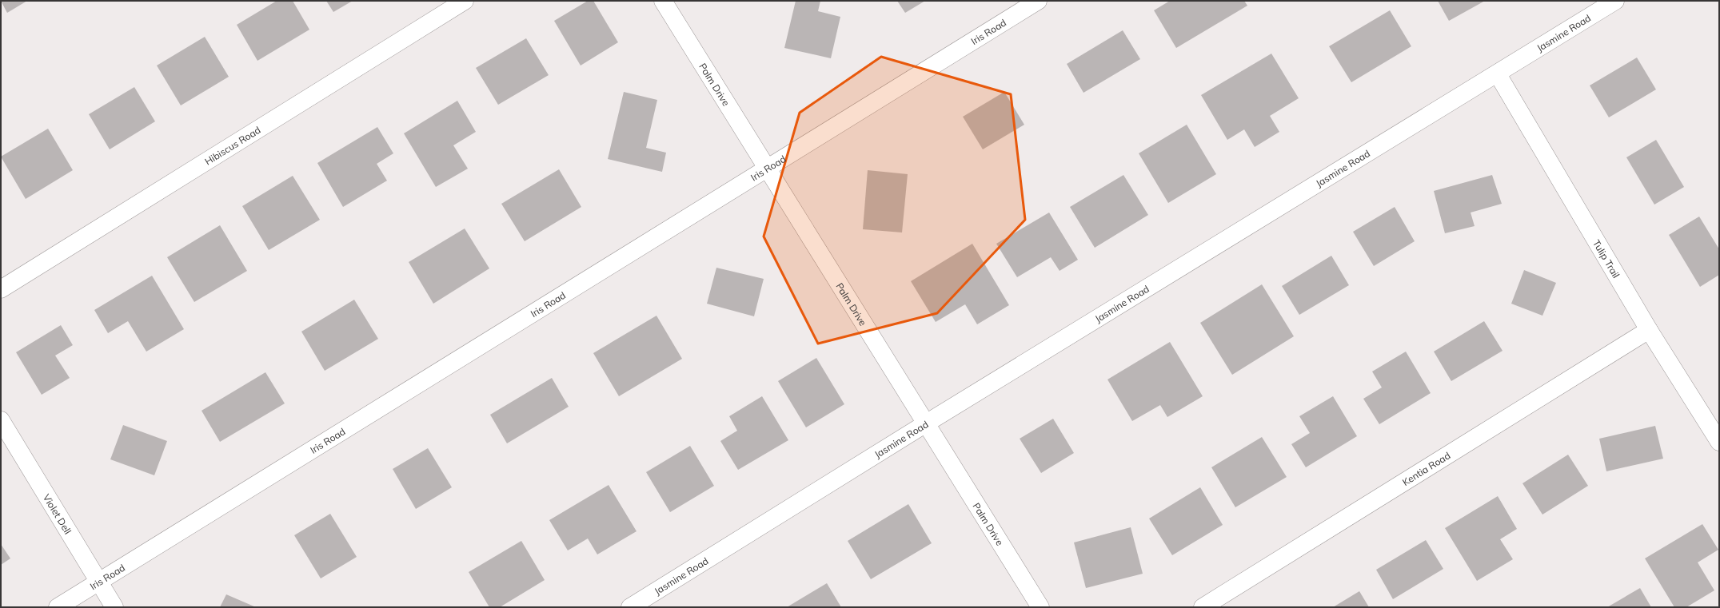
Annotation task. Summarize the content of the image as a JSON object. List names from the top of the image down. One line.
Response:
{"streets":{"street":["Iris Road","Jasmine Road","Palm Drive","Hibiscus Road","Tulip Trail","Kentia Road","Violet Dell"]},"crossings":[["Iris Road","Palm Drive"],["Iris Road","Violet Dell"],["Jasmine Road","Palm Drive"],["Jasmine Road","Tulip Trail"],["Tulip Trail","Kentia Road"]]}
